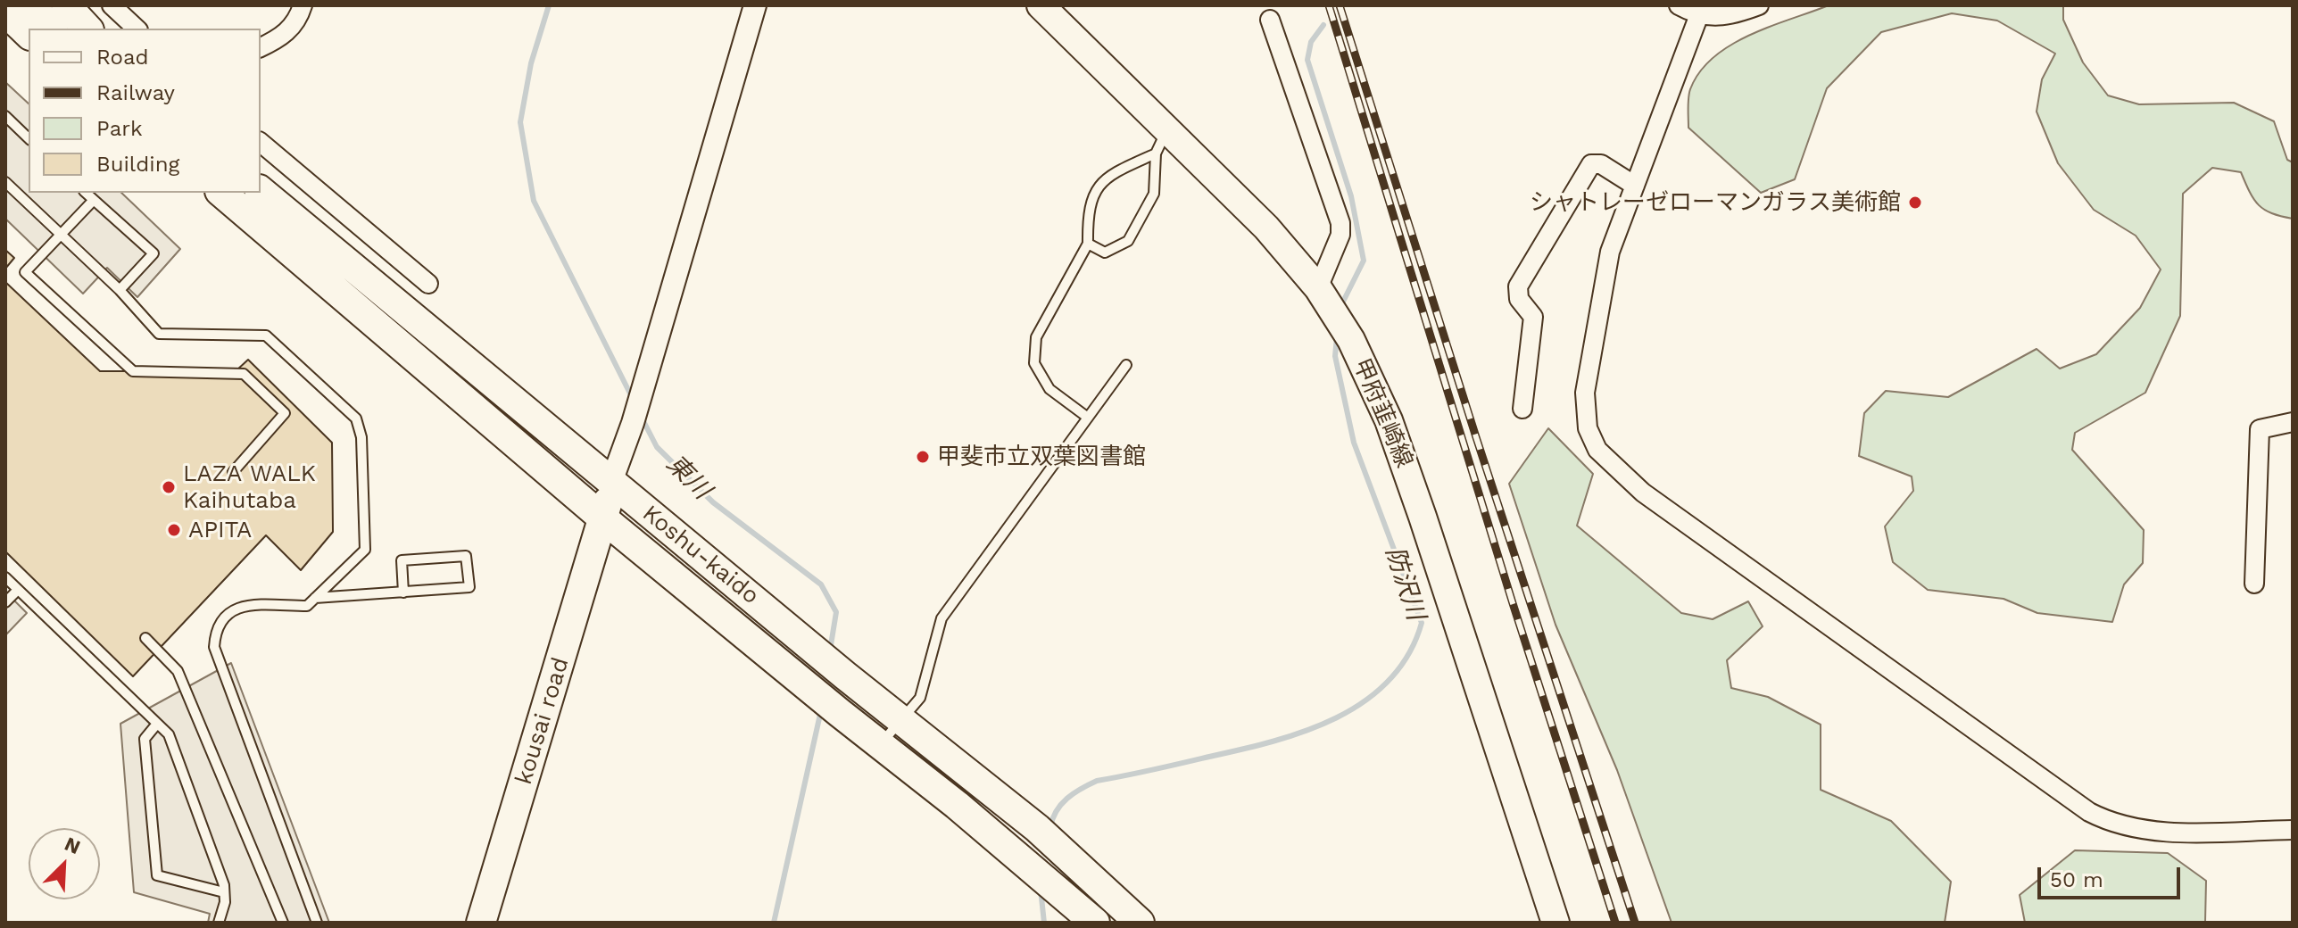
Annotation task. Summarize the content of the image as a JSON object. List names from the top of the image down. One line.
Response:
{"streets":{"highway":["Koshu-kaido","kousai road"],"main road":["甲府韮崎線"]},"crossings":[["Koshu-kaido","kousai road"]],"water":["東川","防沢川"],"places":["シャトレーゼローマンガラス美術館","甲斐市立双葉図書館","LAZA WALK Kaihutaba","APITA"],"legend":["Road","Railway","Park","Building"],"scale_bar":"50 m","north":"top right"}
